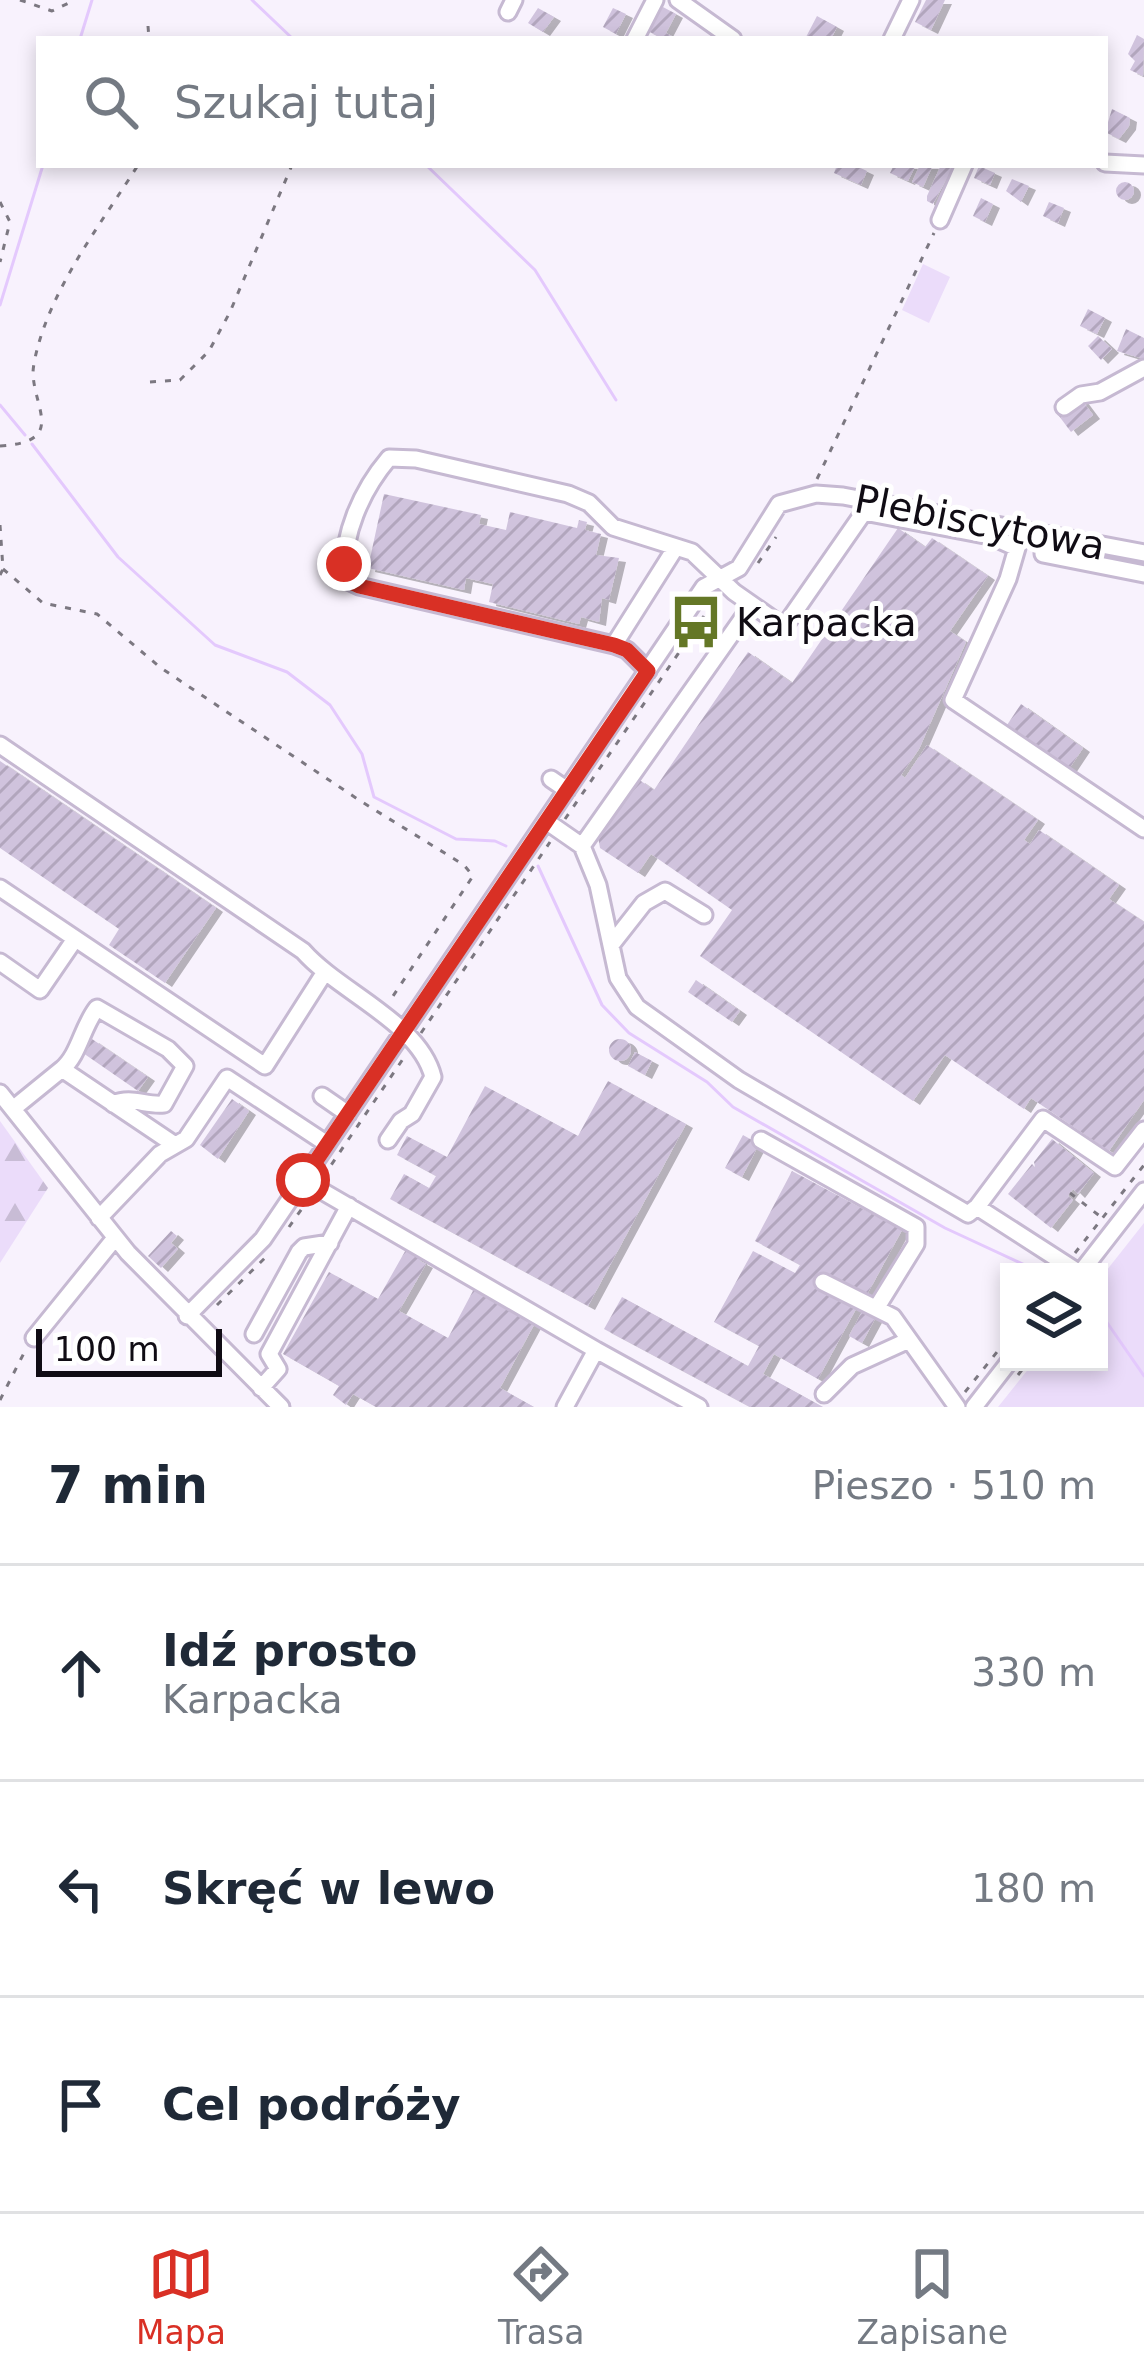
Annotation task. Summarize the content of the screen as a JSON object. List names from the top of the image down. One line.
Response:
{"streets":{"street":["Plebiscytowa"]},"places":{"bus stop":["Karpacka"]},"scale_bar":"100 m","page":{"search":"Szukaj tutaj","scale":"100 m","heading":["7 min","Pieszo · 510 m"],"list":[["Idź prosto","Karpacka","330 m"],["Skręć w lewo","180 m"],"Cel podróży"],"nav":["Mapa","Trasa","Zapisane"]}}
